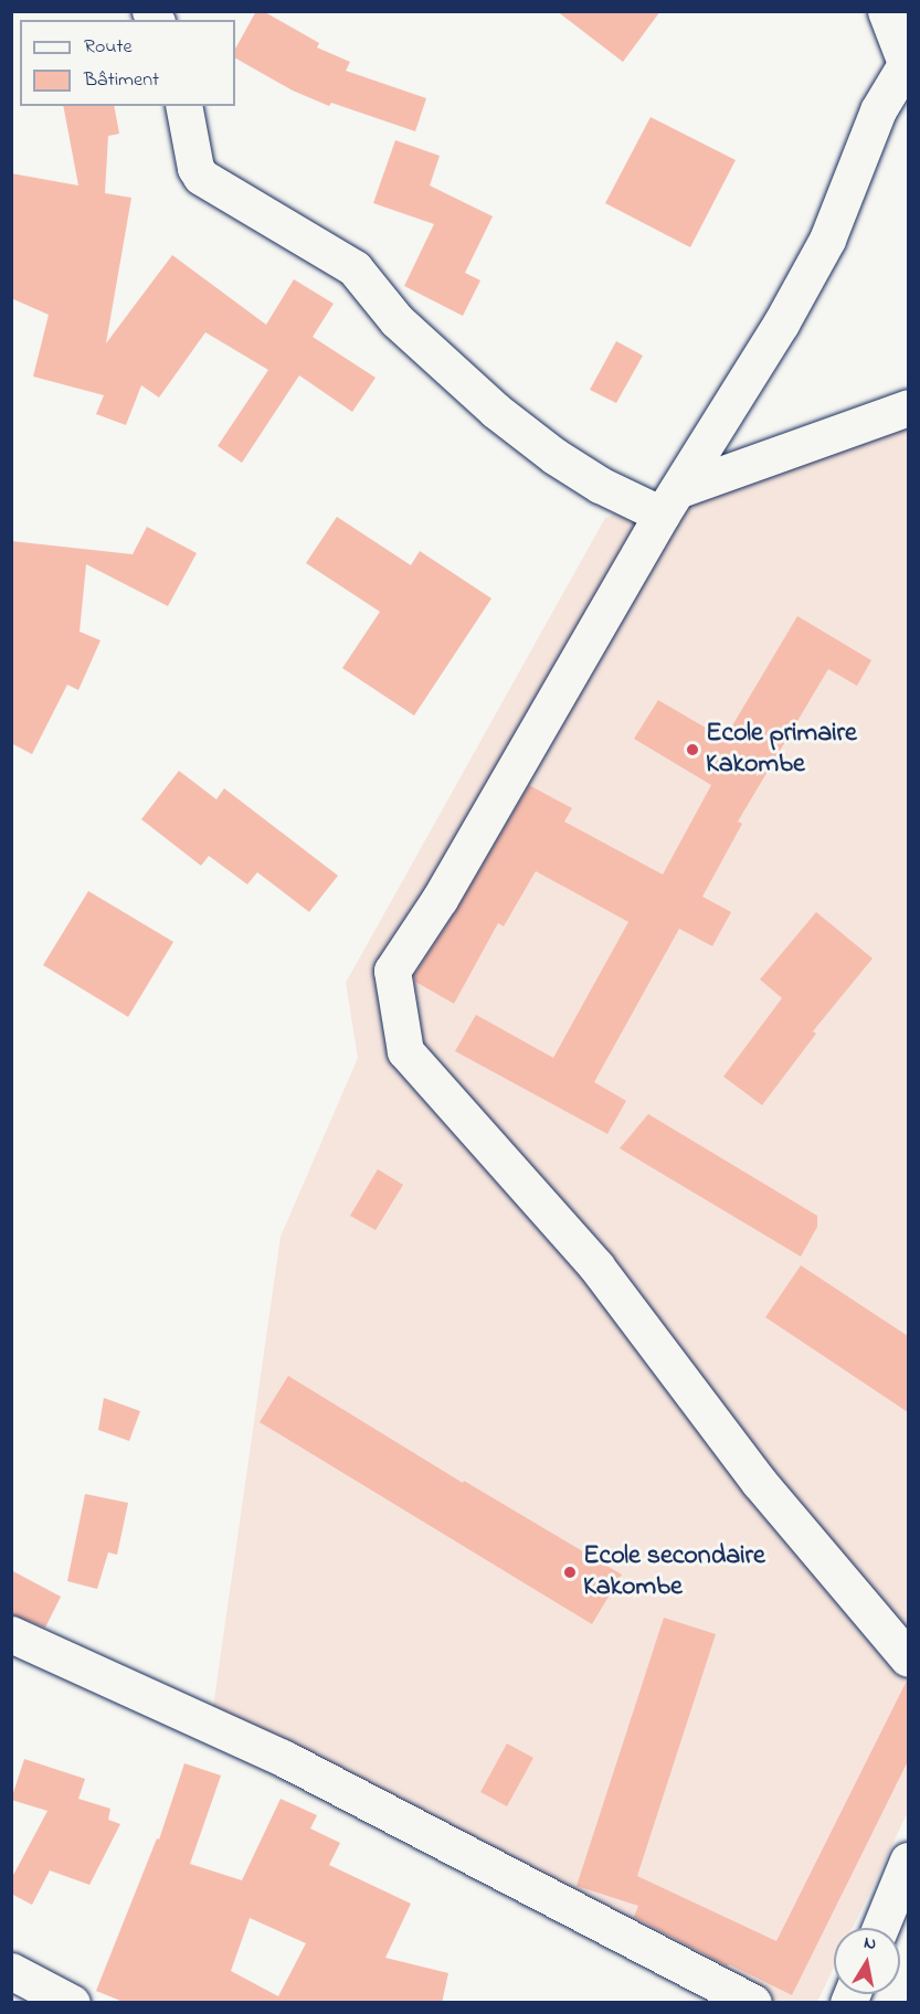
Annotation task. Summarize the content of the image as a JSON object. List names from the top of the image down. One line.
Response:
{"places":["Ecole primaire Kakombe","Ecole secondaire Kakombe"],"legend":["Route","Bâtiment"],"north":"top"}
